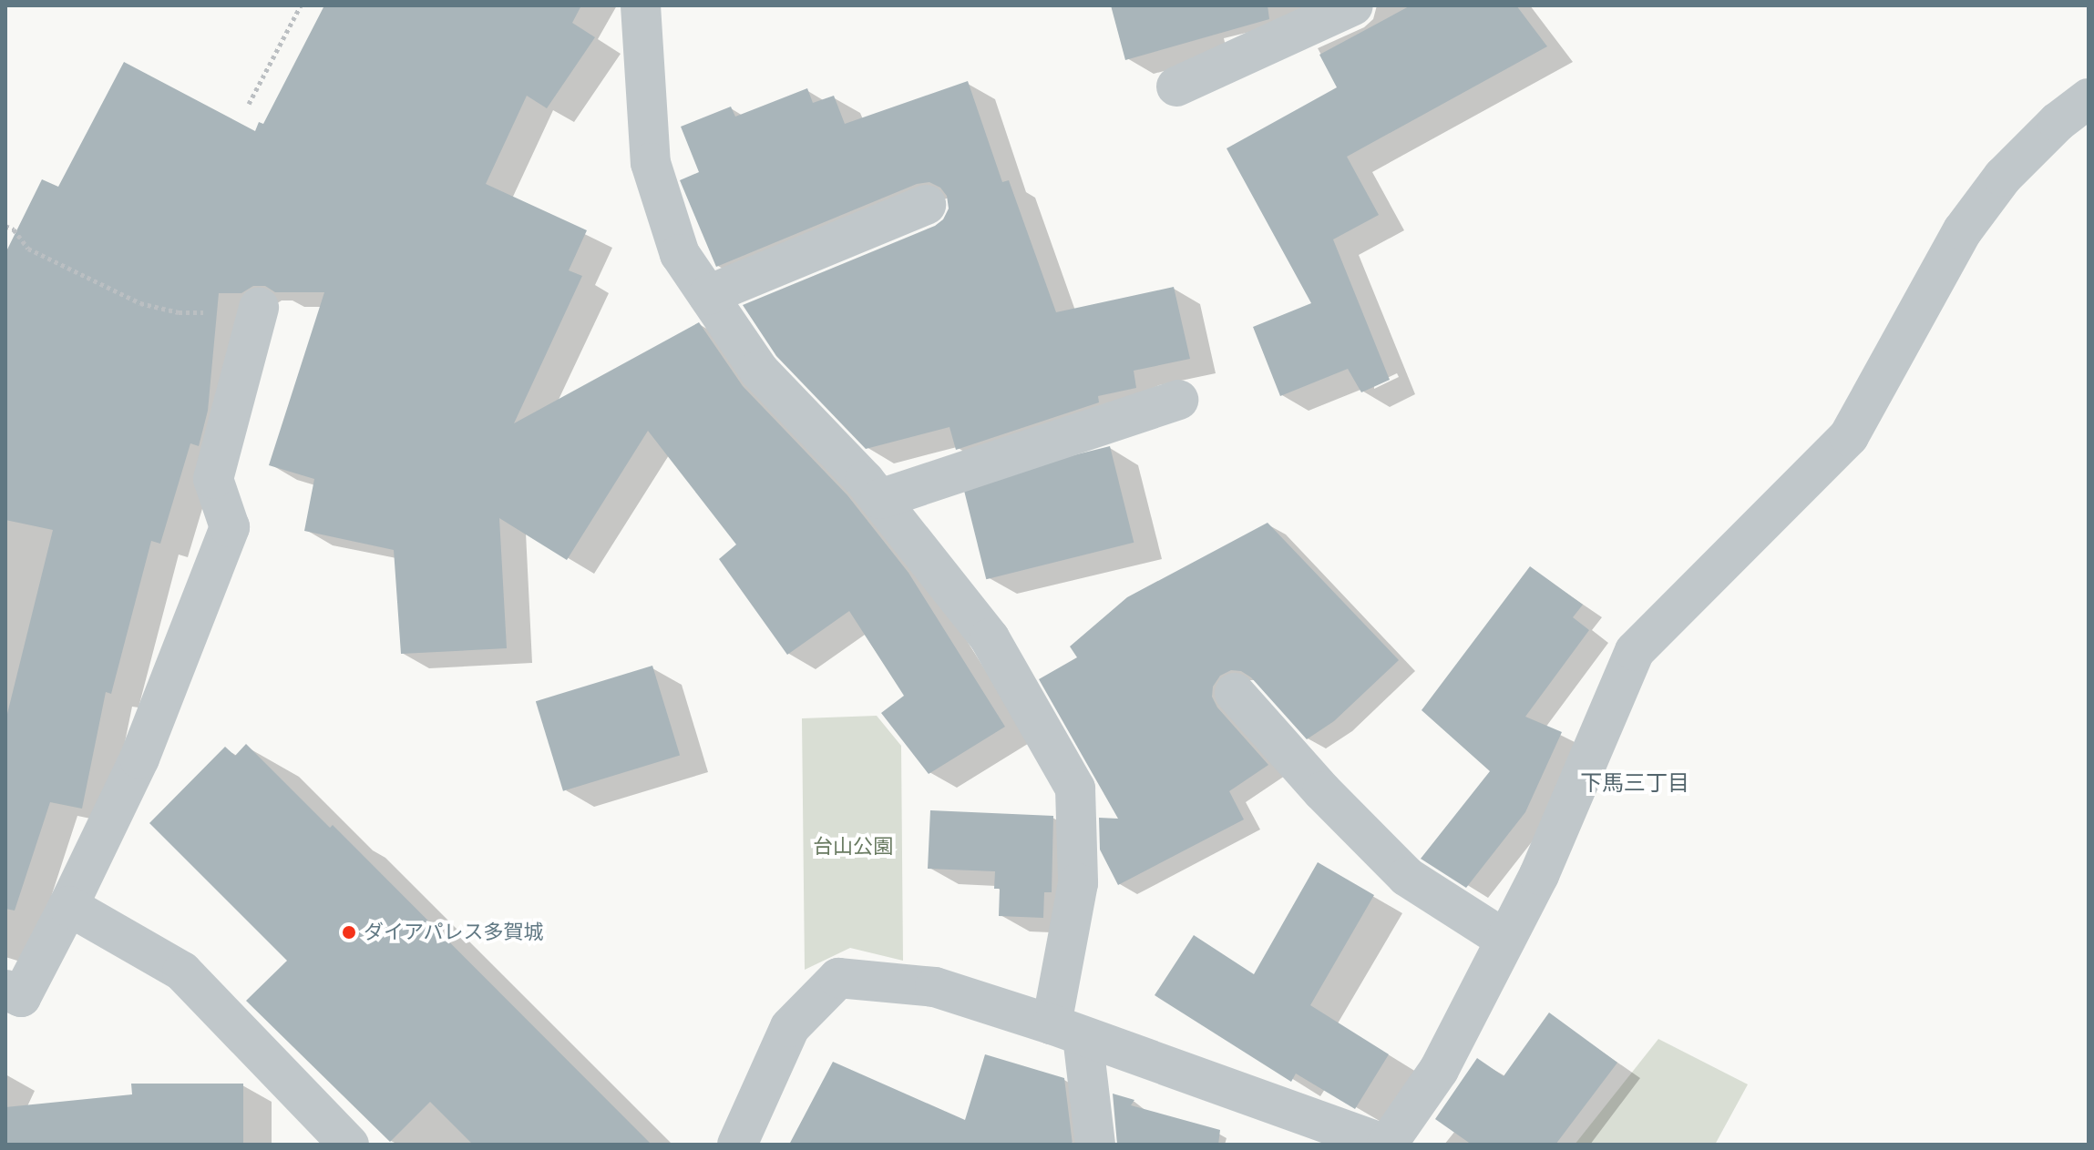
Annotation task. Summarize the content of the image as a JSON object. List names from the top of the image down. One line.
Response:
{"districts":["下馬三丁目"],"parks":["台山公園"],"places":["ダイアパレス多賀城"]}
